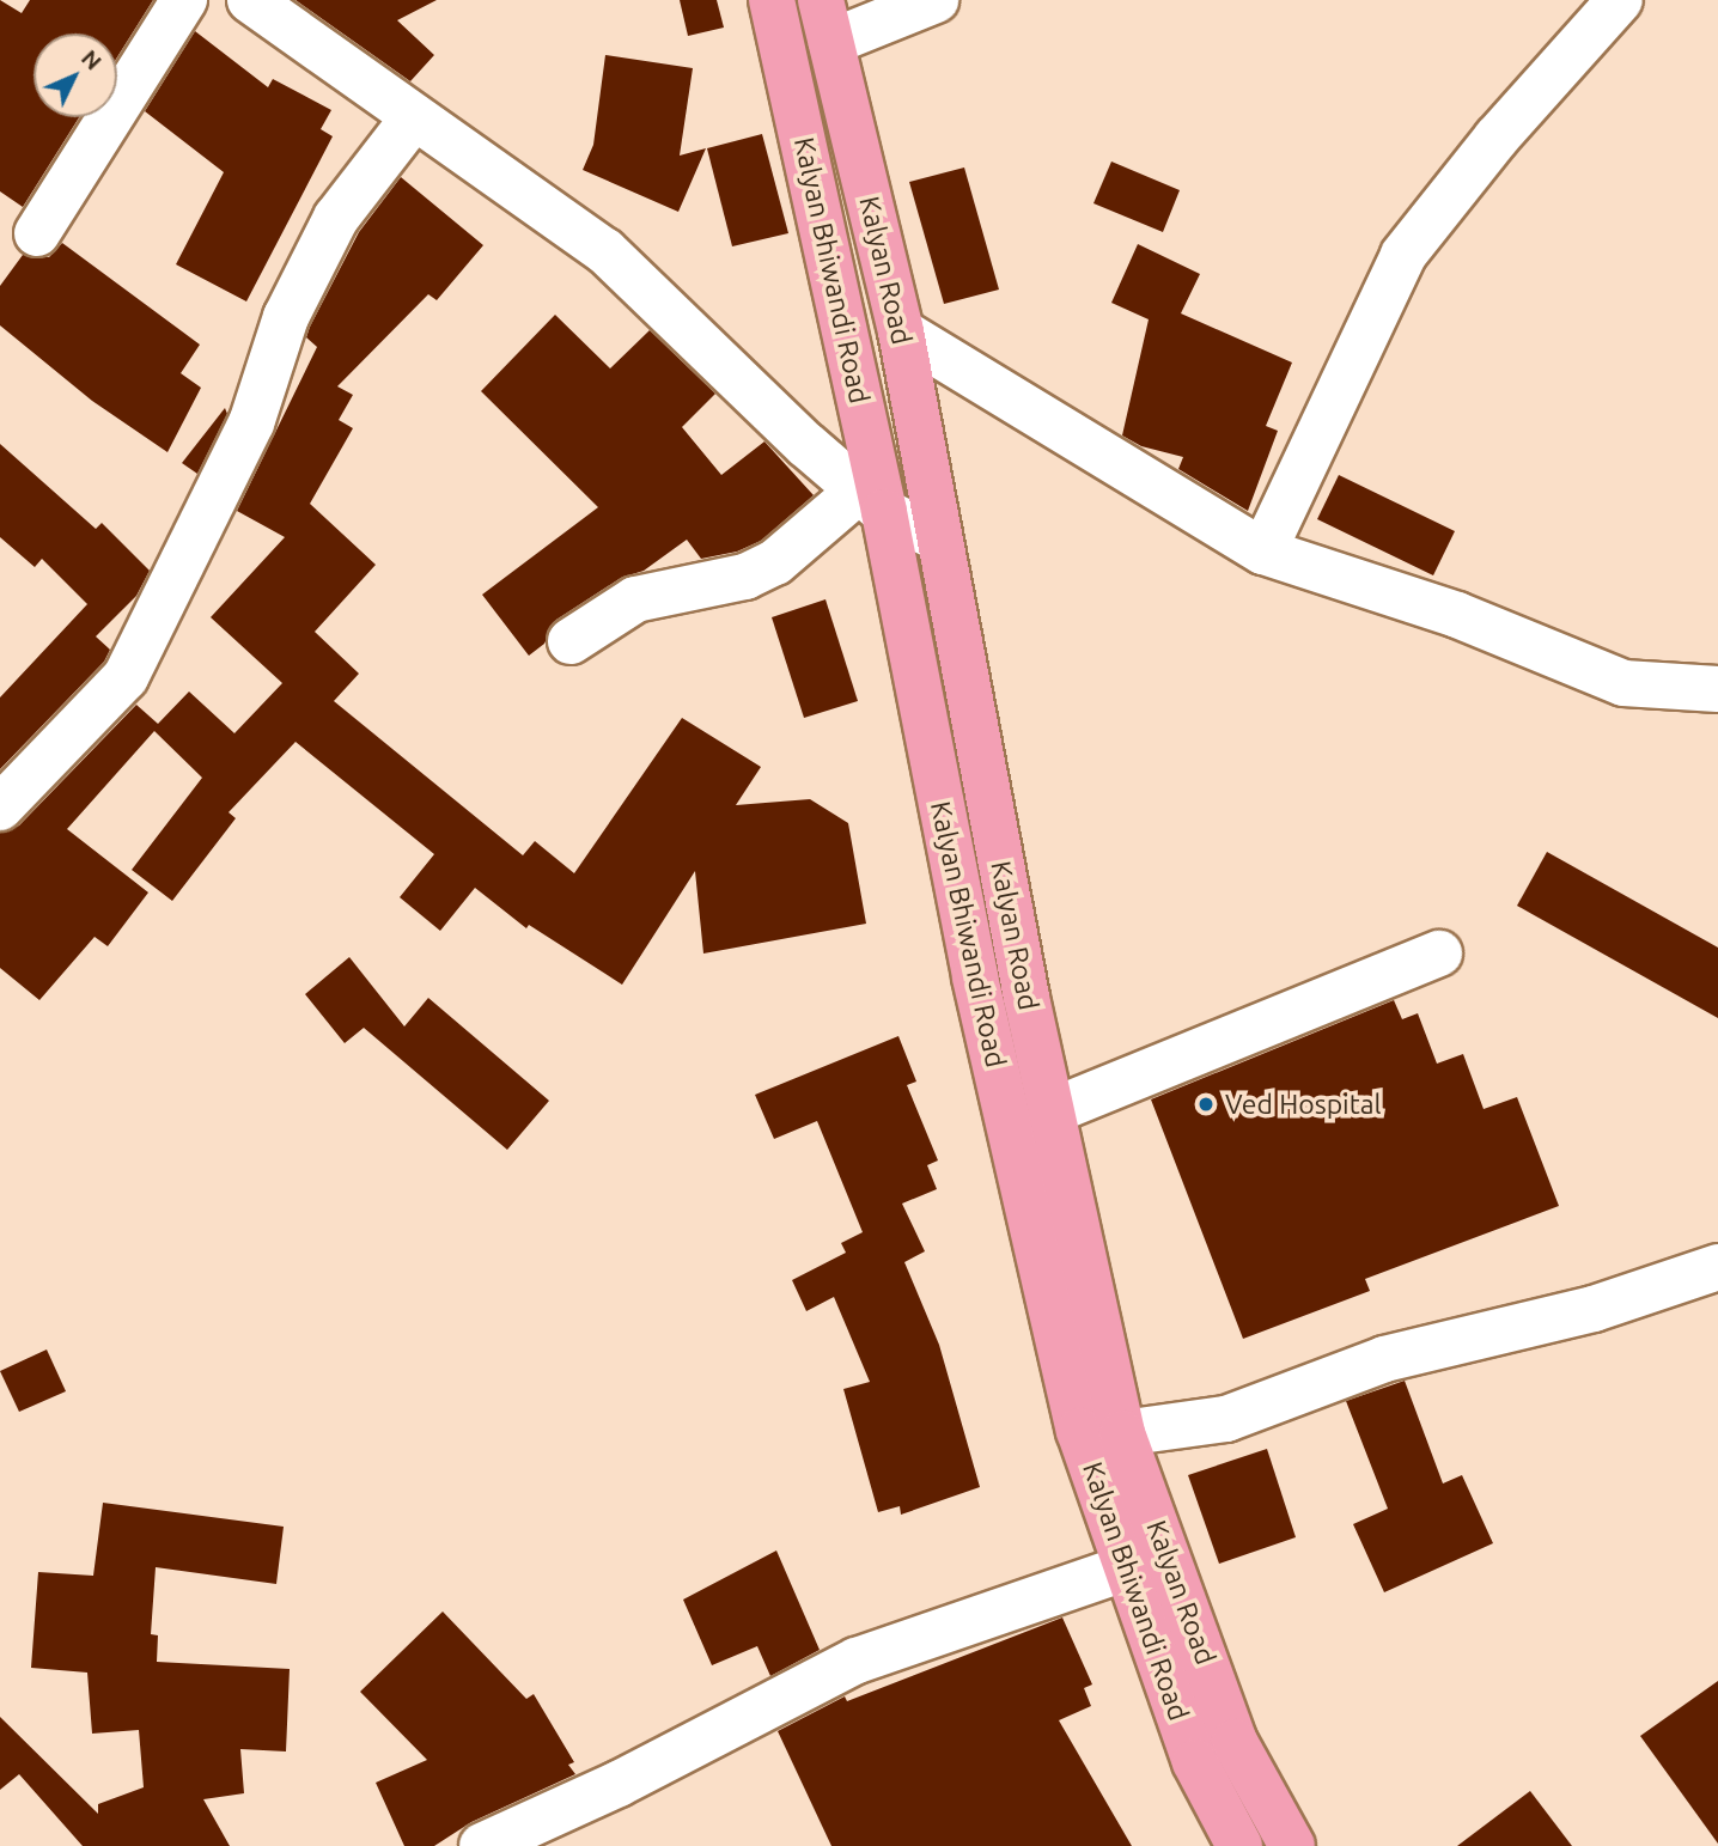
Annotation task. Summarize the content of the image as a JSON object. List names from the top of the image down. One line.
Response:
{"streets":{"highway":["Kalyan Bhiwandi Road","Kalyan Road"]},"places":["Ved Hospital"],"north":"top right"}
